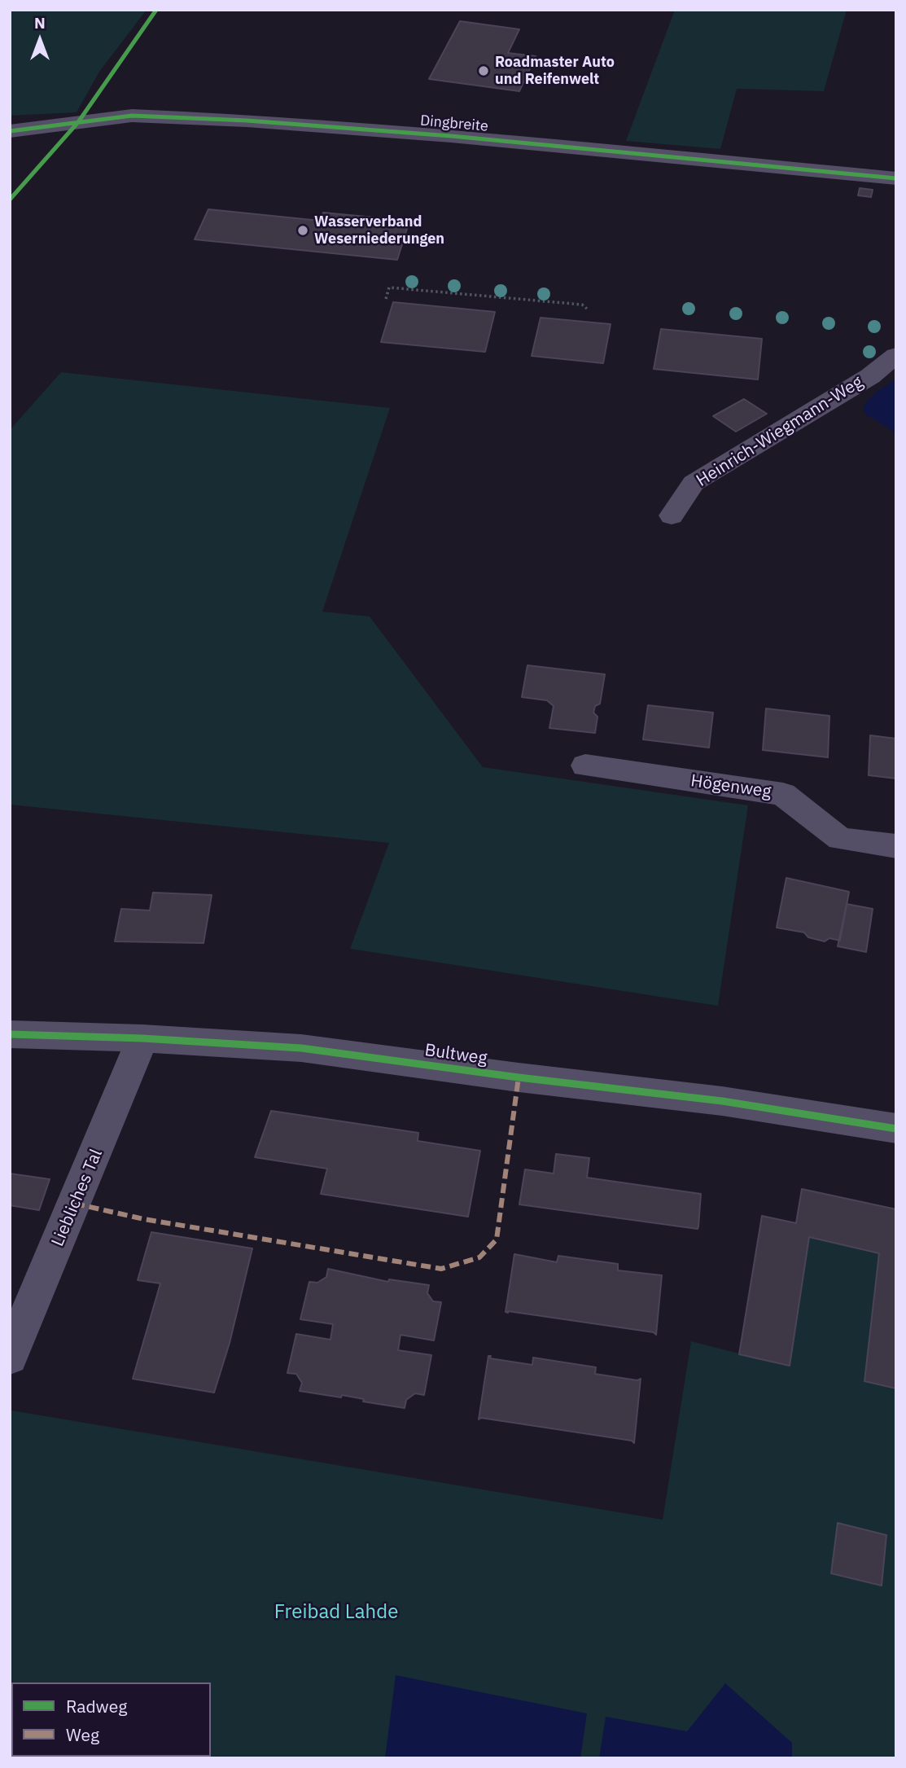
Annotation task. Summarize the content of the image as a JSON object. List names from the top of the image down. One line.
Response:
{"streets":{"street":["Dingbreite","Heinrich-Wiegmann-Weg","Högenweg","Bultweg","Liebliches Tal"]},"crossings":[["Bultweg","Liebliches Tal"]],"parks":["Freibad Lahde"],"places":["Roadmaster Auto und Reifenwelt","Wasserverband Weserniederungen"],"legend":["Radweg","Weg"],"north":"top"}
